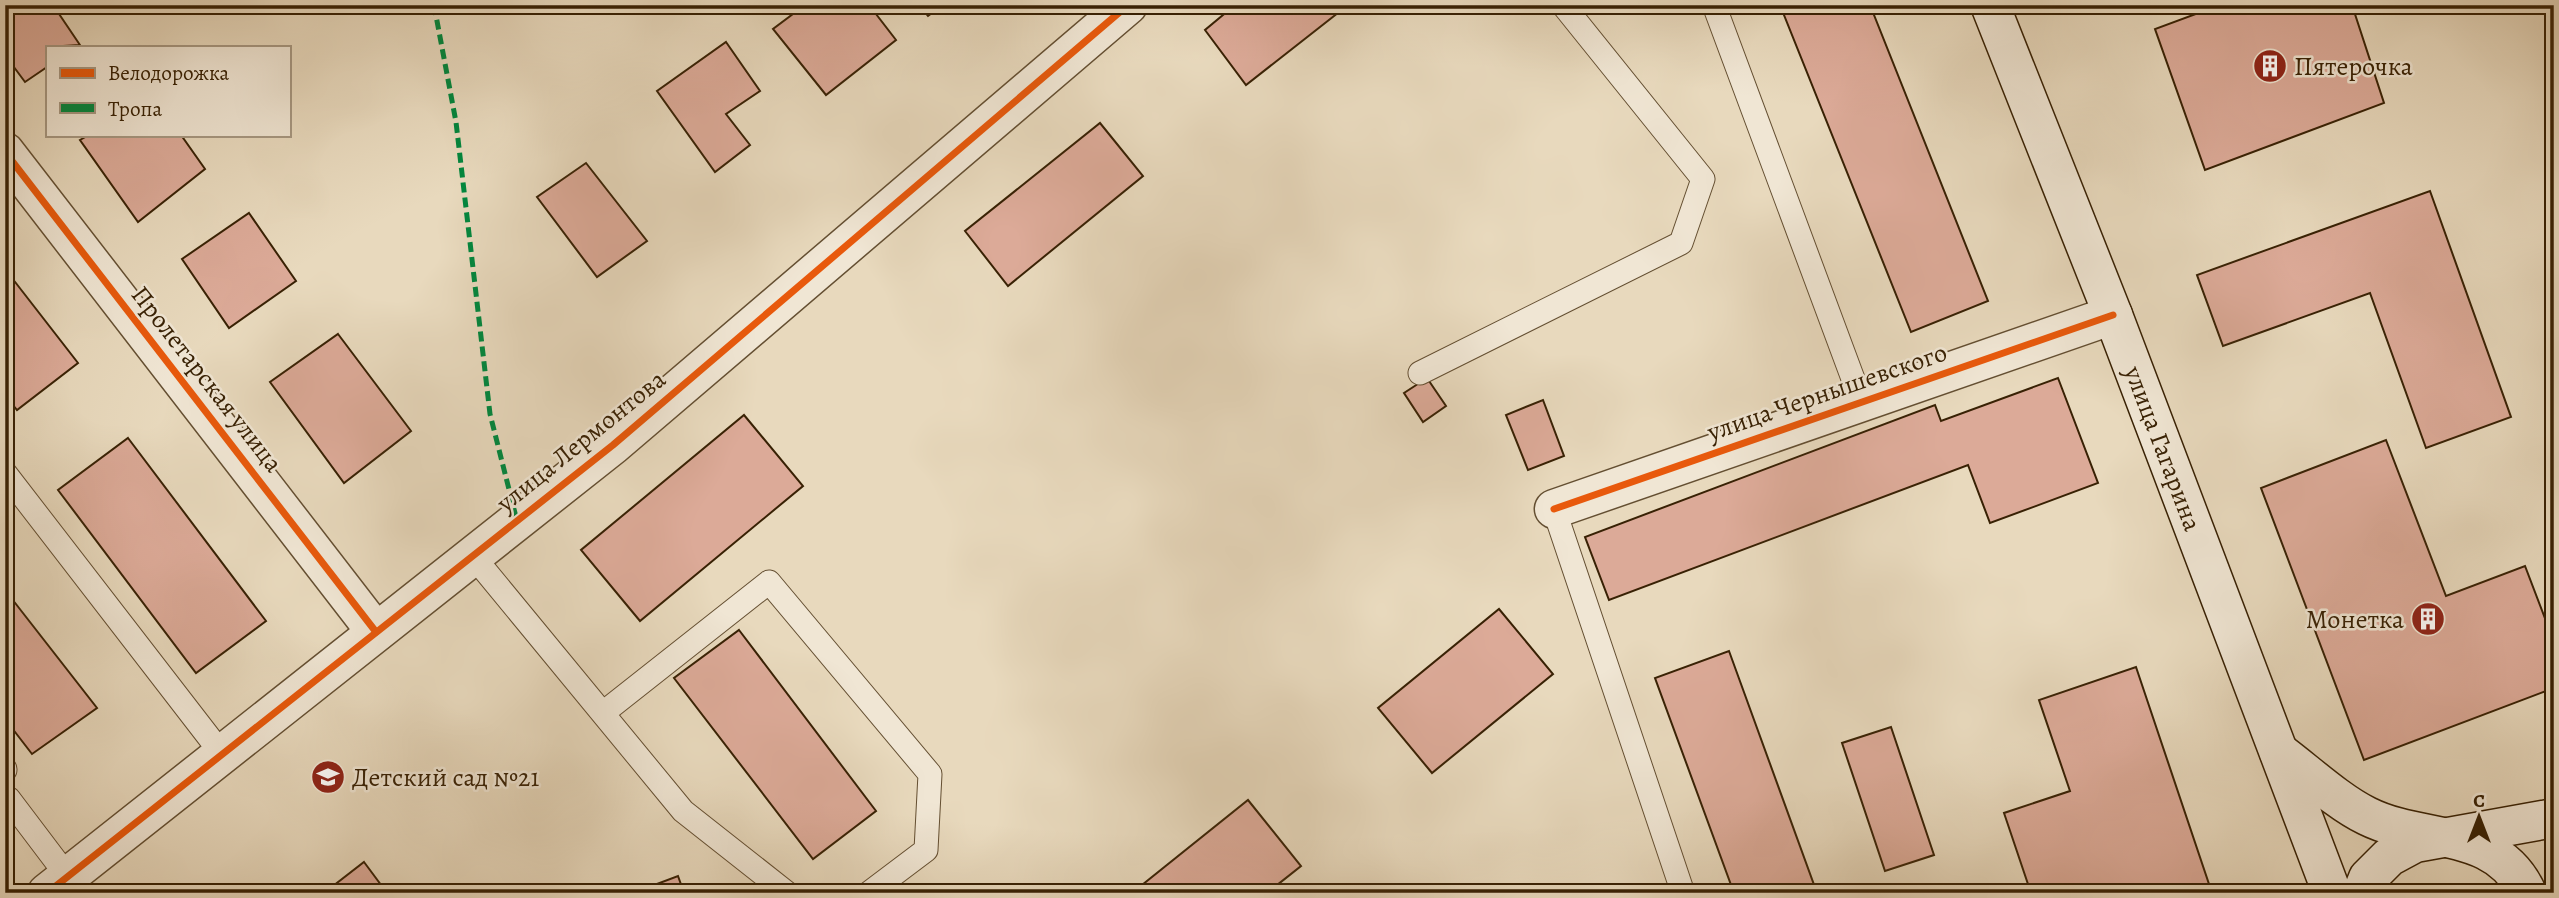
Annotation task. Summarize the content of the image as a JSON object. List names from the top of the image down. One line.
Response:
{"streets":{"street":["Пролетарская улица","улица Чернышевского","улица Лермонтова","улица Гагарина"]},"crossings":[["Пролетарская улица","улица Лермонтова"],["улица Чернышевского","улица Гагарина"]],"places":{"building":["Пятерочка","Монетка"],"school or university":["Детский сад №21"]},"legend":["Велодорожка","Тропа"],"north":"top"}
